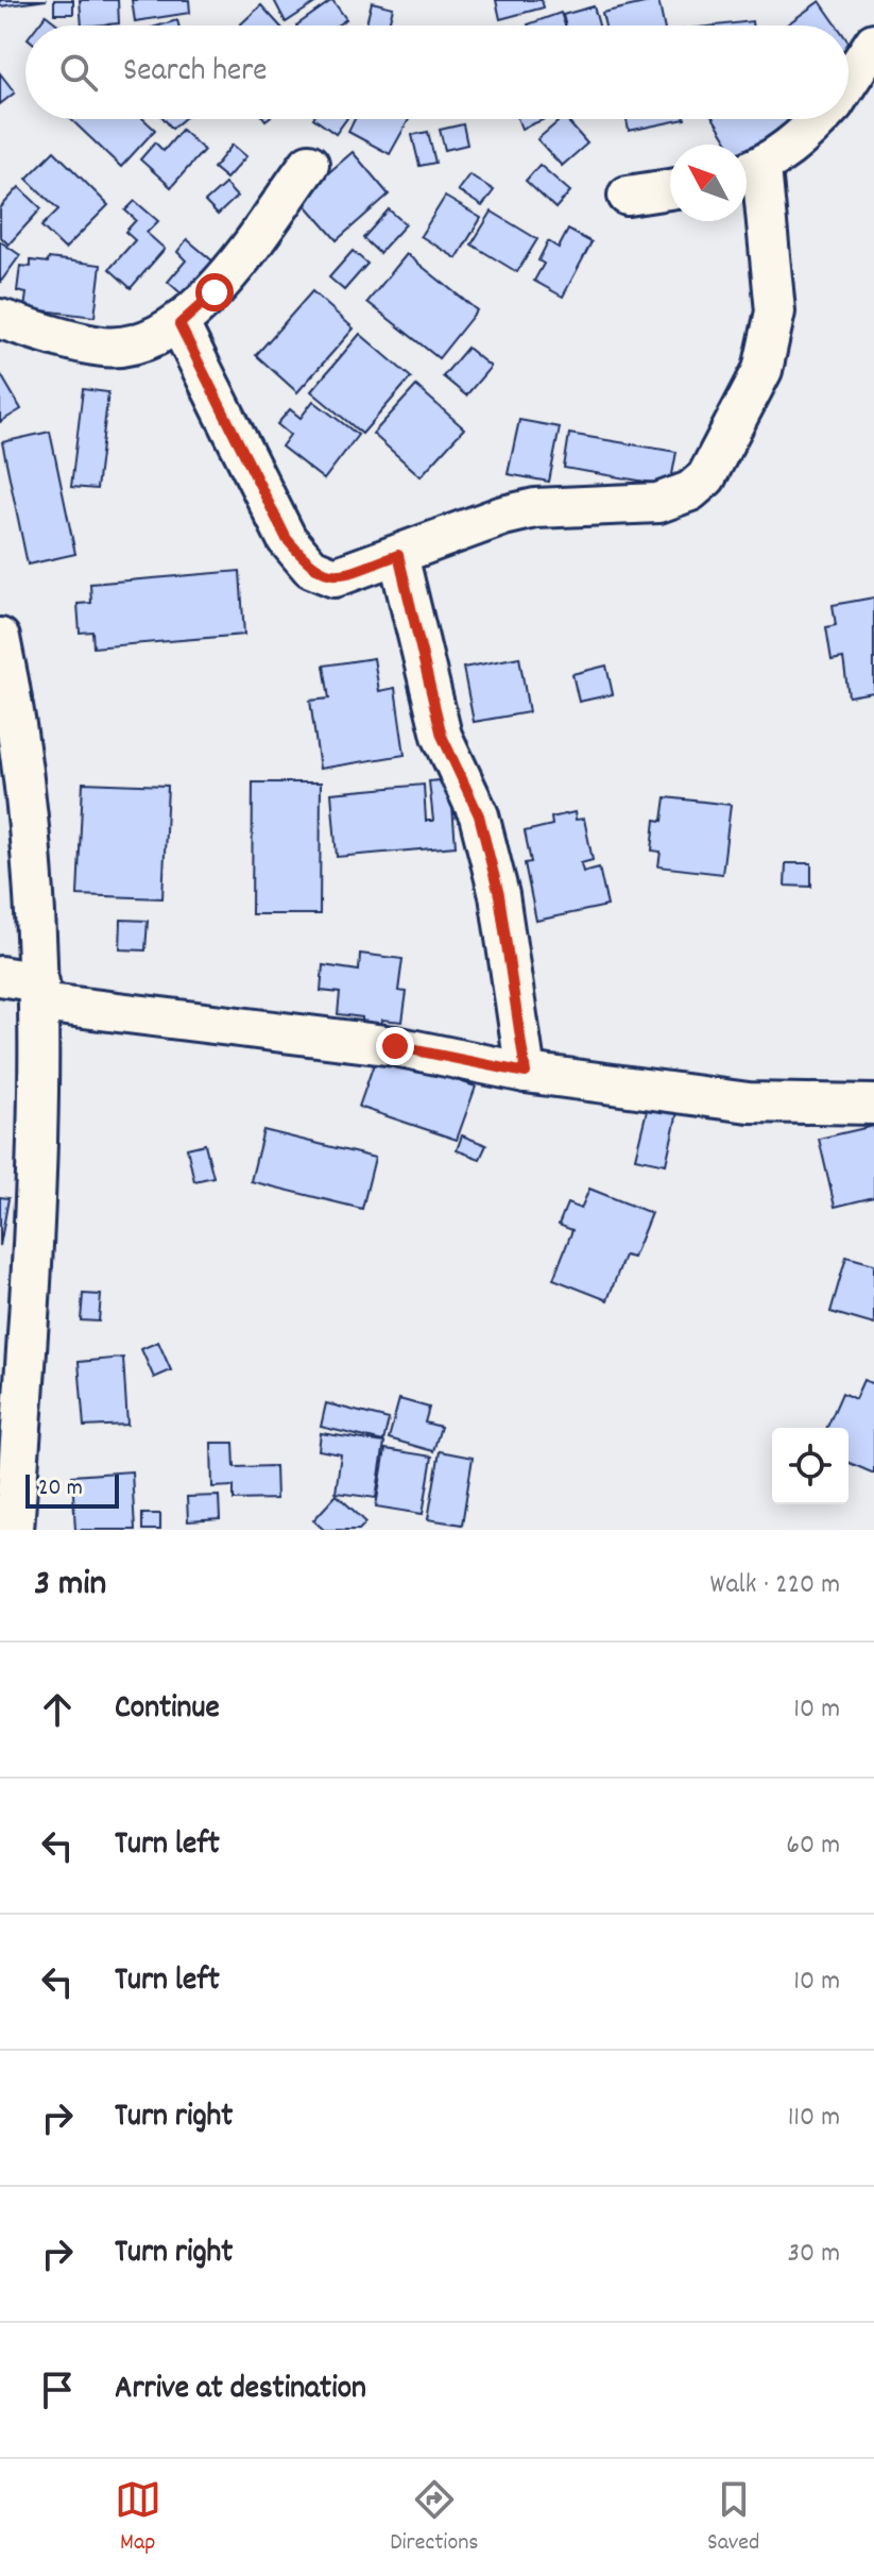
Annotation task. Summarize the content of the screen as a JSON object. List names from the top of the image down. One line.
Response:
{"scale_bar":"20 m","north":"top left","page":{"search":"Search here","scale":"20 m","heading":["3 min","Walk · 220 m"],"list":[["Continue","10 m"],["Turn left","60 m"],["Turn left","10 m"],["Turn right","110 m"],["Turn right","30 m"],"Arrive at destination"],"nav":["Map","Directions","Saved"]}}
